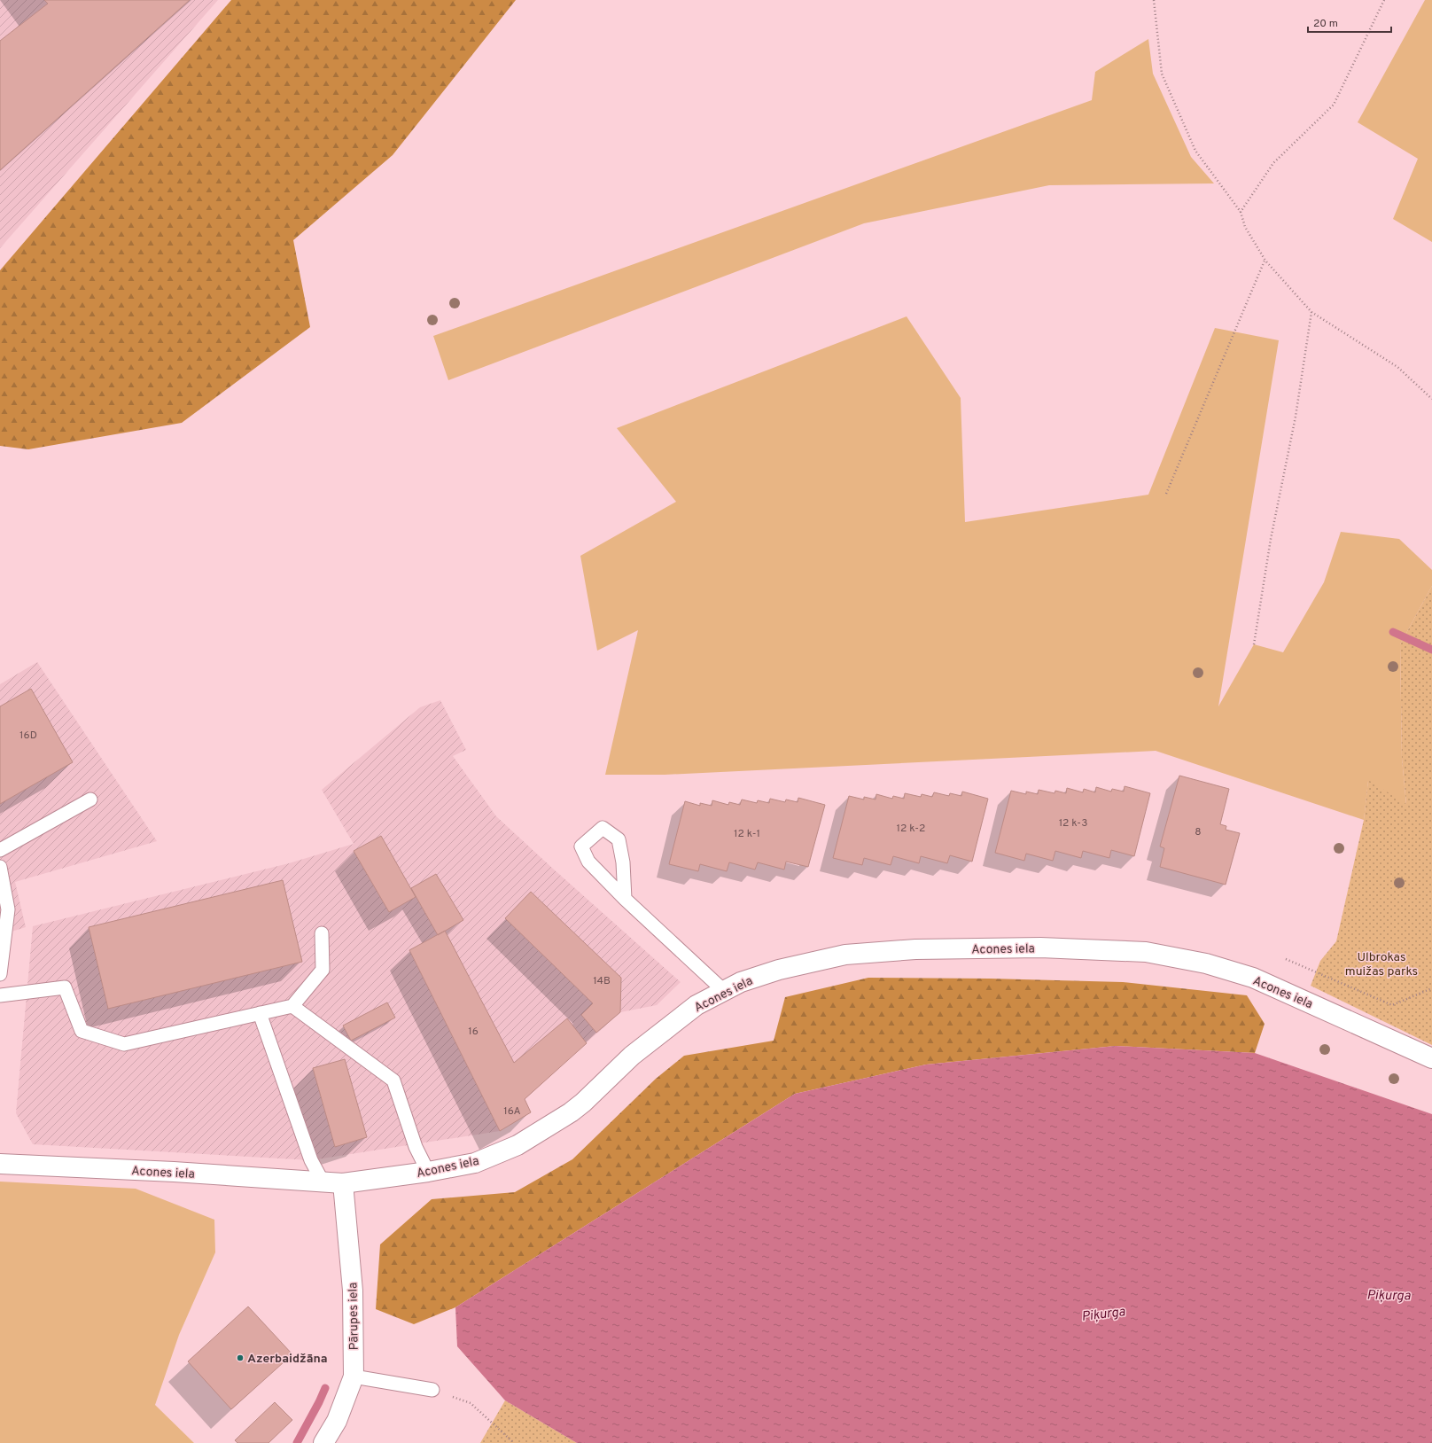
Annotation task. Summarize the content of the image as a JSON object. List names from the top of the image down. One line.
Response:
{"streets":{"street":["Acones iela","Pārupes iela"]},"crossings":[["Acones iela","Pārupes iela"]],"water":["Piķurga"],"parks":["Ulbrokas muižas parks"],"places":["Azerbaidžāna"],"house_numbers":["16D","12 k-3","12 k-2","8","12 k-1","14B","16","16A"],"scale_bar":"20 m"}
